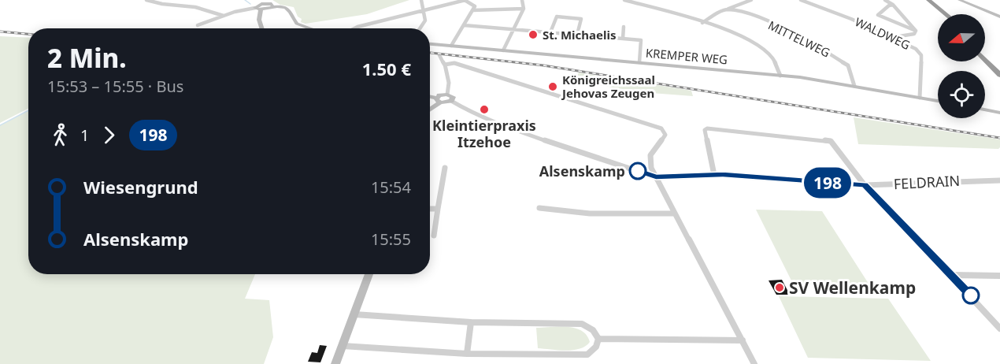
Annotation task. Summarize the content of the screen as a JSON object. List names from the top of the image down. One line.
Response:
{"streets":{"street":["WALDWEG","MITTELWEG","KREMPER WEG","FELDRAIN"]},"crossings":[["WALDWEG","KREMPER WEG"],["MITTELWEG","KREMPER WEG"]],"places":["St. Michaelis","Königreichssaal Jehovas Zeugen","Kleintierpraxis Itzehoe","Alsenskamp","SV Wellenkamp"],"lines":["bus line 198"],"north":"left","page":{"on_map":"198","heading":["2 Min.","15:53 – 15:55 · Bus","1.50 €"],"legs":["1","198"],"list":[{"name":"Wiesengrund","value":"15:54"},{"name":"Alsenskamp","value":"15:55"}]}}
